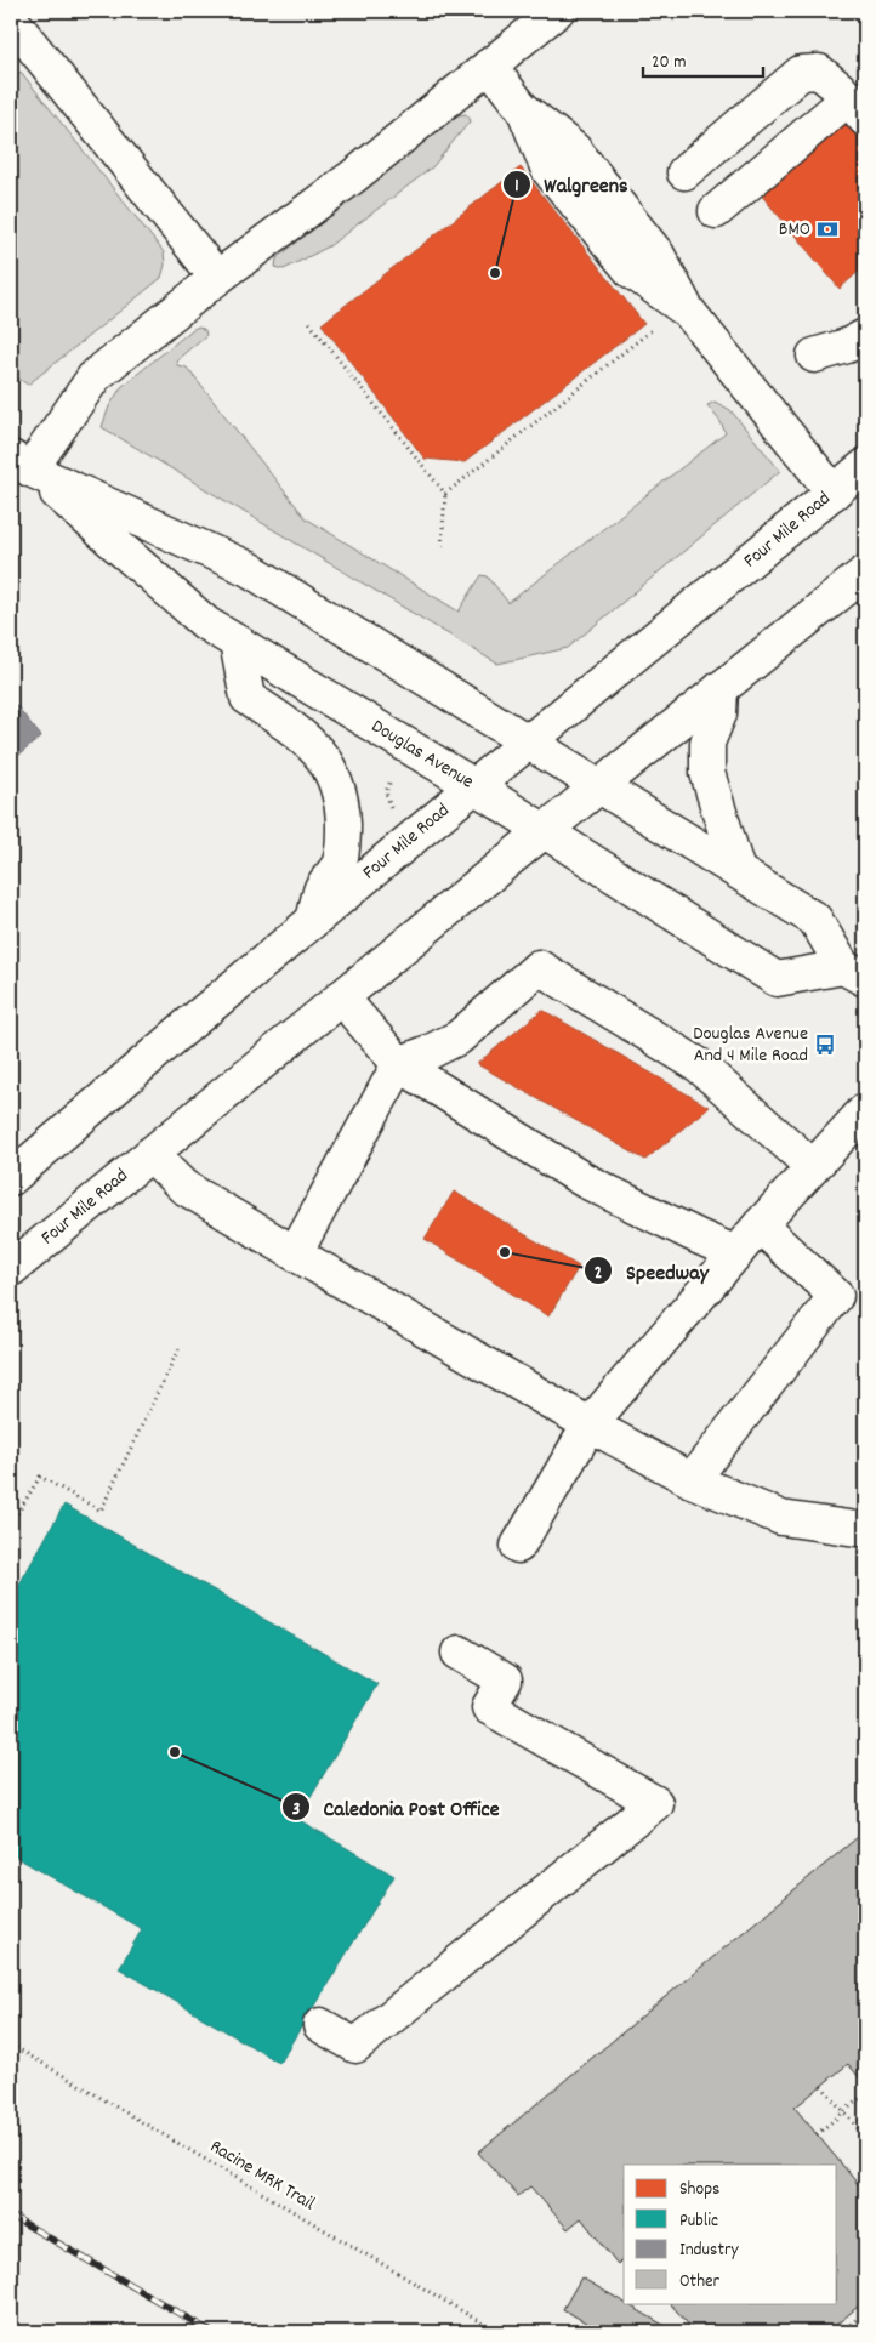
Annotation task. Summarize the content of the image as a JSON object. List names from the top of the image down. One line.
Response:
{"streets":{"main road":["Four Mile Road","Douglas Avenue"],"path":["Racine MRK Trail"]},"crossings":[["Four Mile Road","Douglas Avenue"]],"places":{"bank":["BMO"],"other":["Walgreens","Speedway","Caledonia Post Office"],"bus stop":["Douglas Avenue And 4 Mile Road"]},"legend":["Shops","Public","Industry","Other"],"scale_bar":"20 m"}
